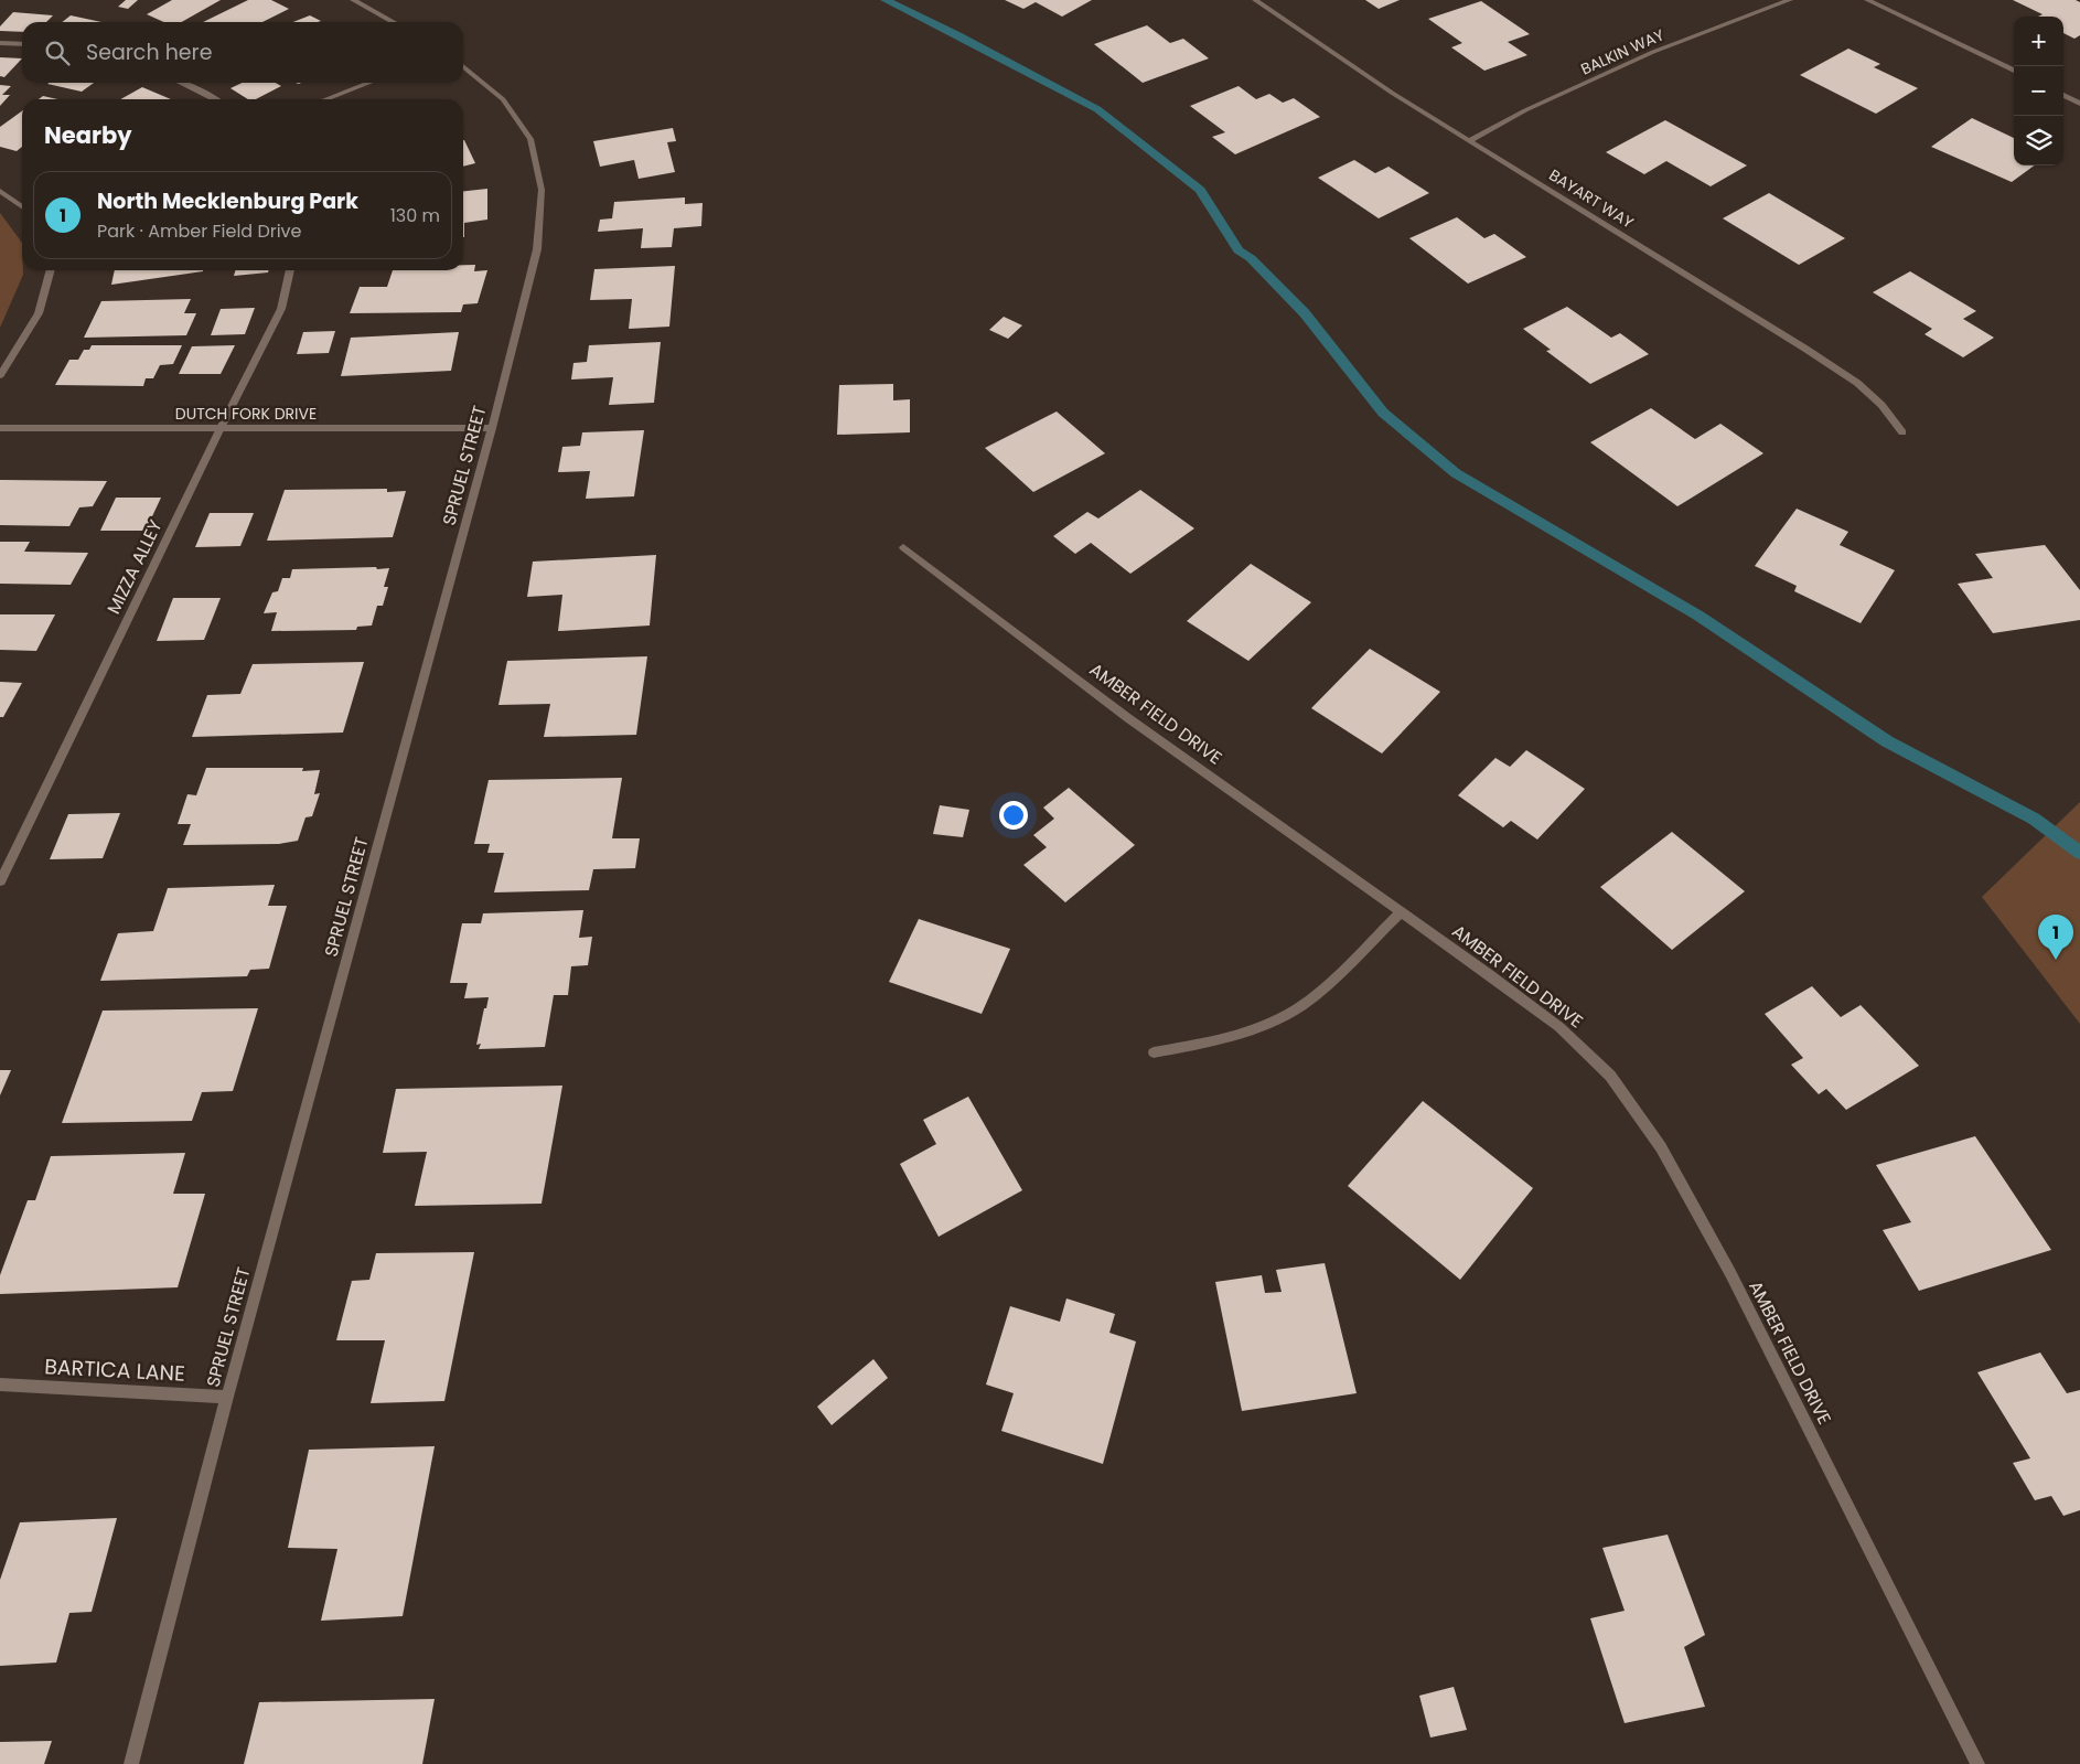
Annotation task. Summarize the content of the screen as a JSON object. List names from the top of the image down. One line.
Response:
{"streets":{"street":["BALKIN WAY","BAYART WAY","DUTCH FORK DRIVE","SPRUEL STREET","MIZZA ALLEY","AMBER FIELD DRIVE","BARTICA LANE"]},"crossings":[["BALKIN WAY","BAYART WAY"],["DUTCH FORK DRIVE","SPRUEL STREET"],["DUTCH FORK DRIVE","MIZZA ALLEY"],["SPRUEL STREET","BARTICA LANE"]],"page":{"map_buttons":["+","−"],"search":"Search here","heading":"Nearby","list":[{"mark":"1","name":"North Mecklenburg Park","note":"Park · Amber Field Drive","value":"130 m"}],"pins":"1"}}
